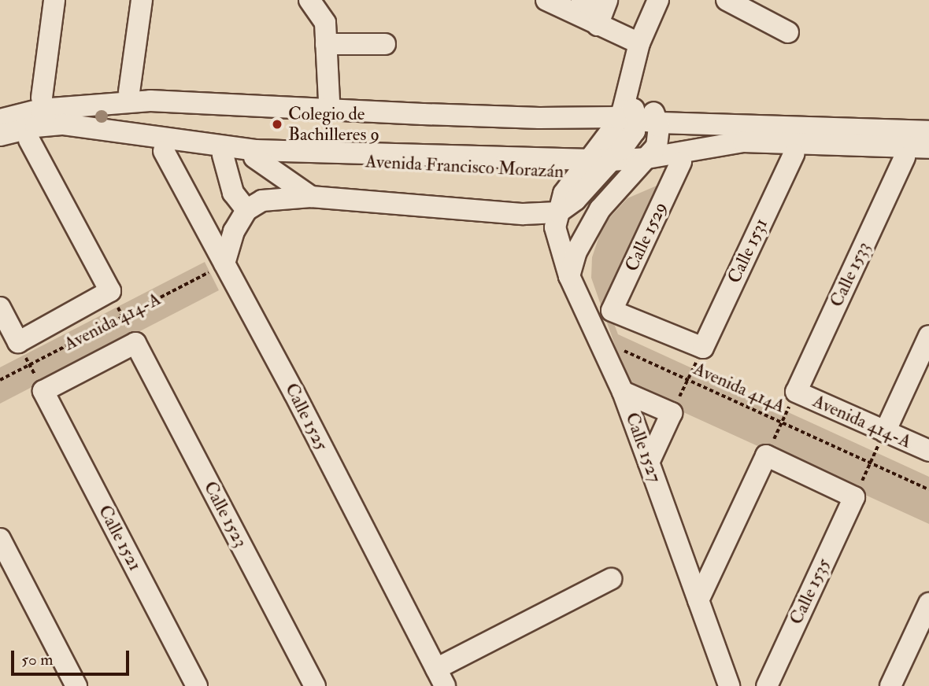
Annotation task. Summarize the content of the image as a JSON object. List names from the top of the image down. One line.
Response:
{"streets":{"street":["Avenida Francisco Morazán","Calle 1529","Calle 1531","Calle 1533","Avenida 414-A","Calle 1525","Calle 1527","Calle 1523","Calle 1521","Calle 1535"],"path":["Avenida 414A"]},"crossings":[["Avenida Francisco Morazán","Calle 1529"],["Avenida Francisco Morazán","Calle 1531"],["Avenida Francisco Morazán","Calle 1533"],["Avenida Francisco Morazán","Calle 1525"],["Avenida Francisco Morazán","Calle 1527"],["Calle 1529","Calle 1531"],["Calle 1533","Avenida 414-A"],["Avenida 414-A","Calle 1525"],["Avenida 414-A","Calle 1523"],["Avenida 414-A","Calle 1521"],["Avenida 414A","Calle 1527"]],"places":["Colegio de Bachilleres 9"],"scale_bar":"50 m"}
